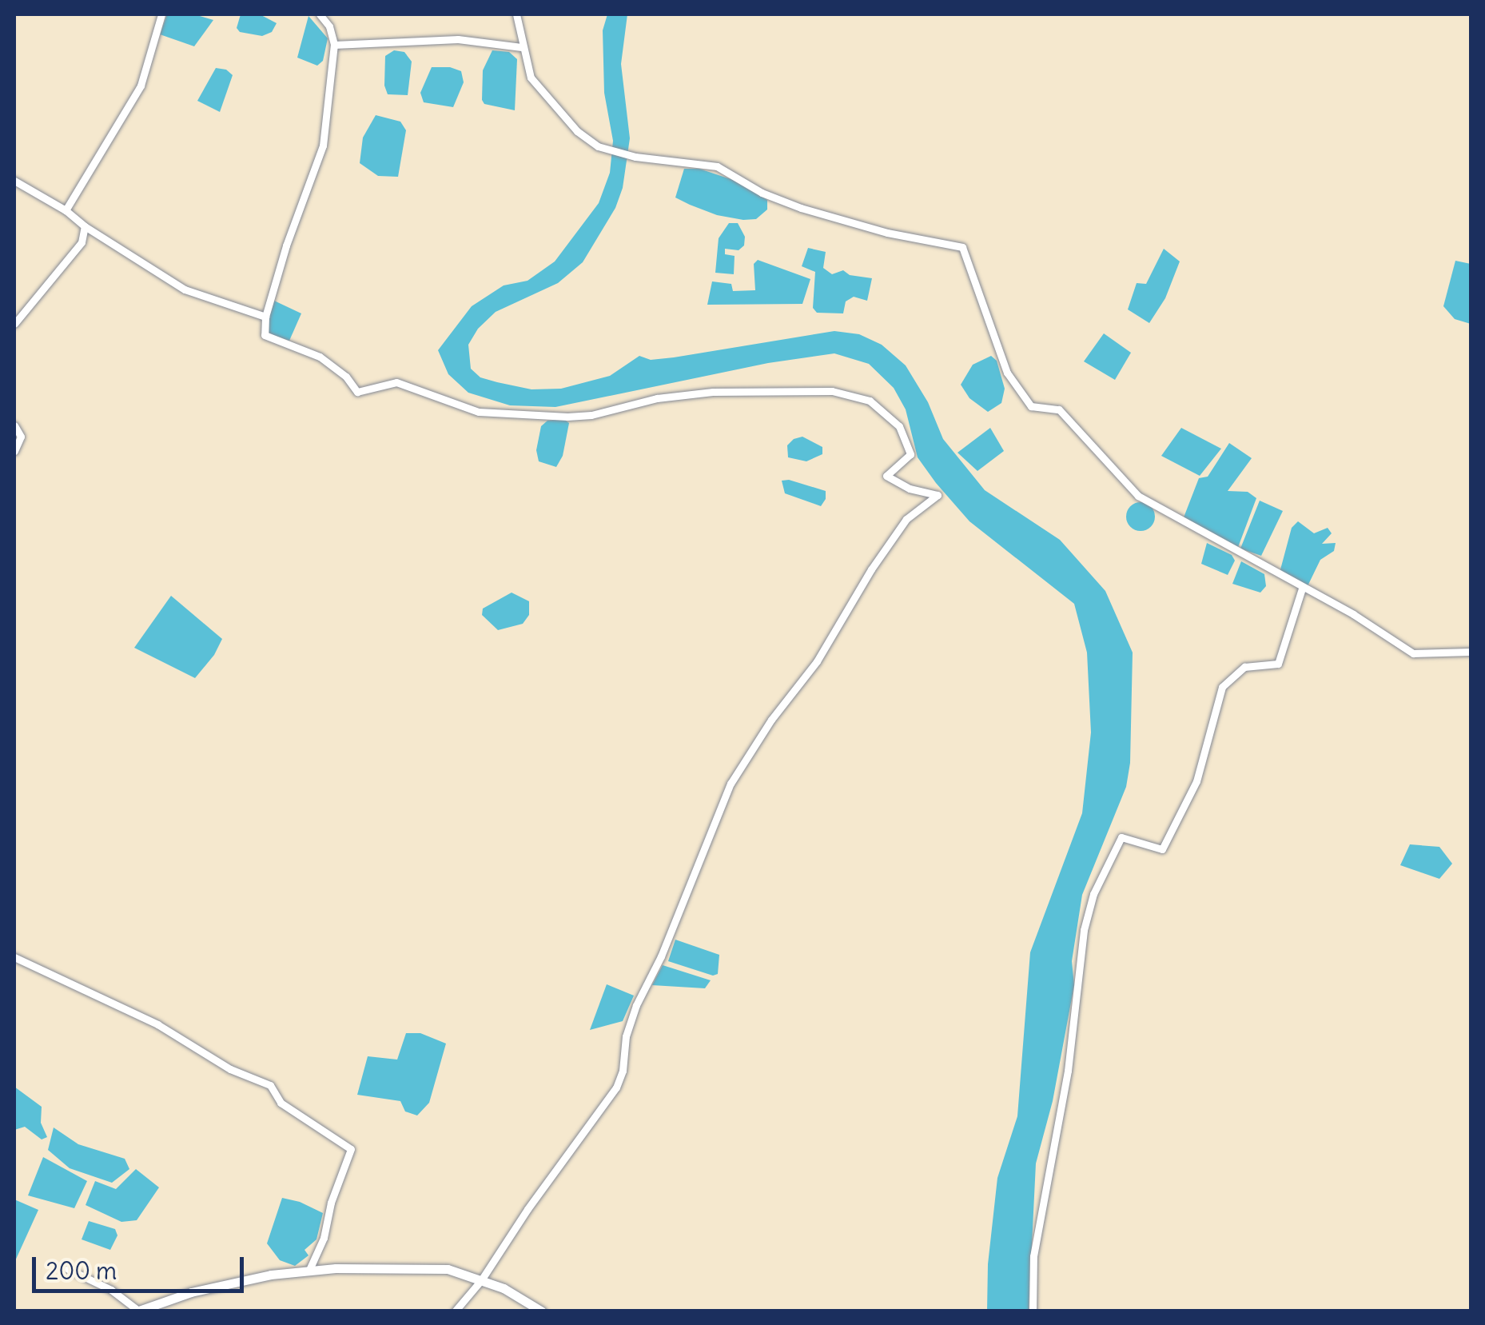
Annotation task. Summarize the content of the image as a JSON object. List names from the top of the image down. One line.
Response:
{"scale_bar":"200 m"}
